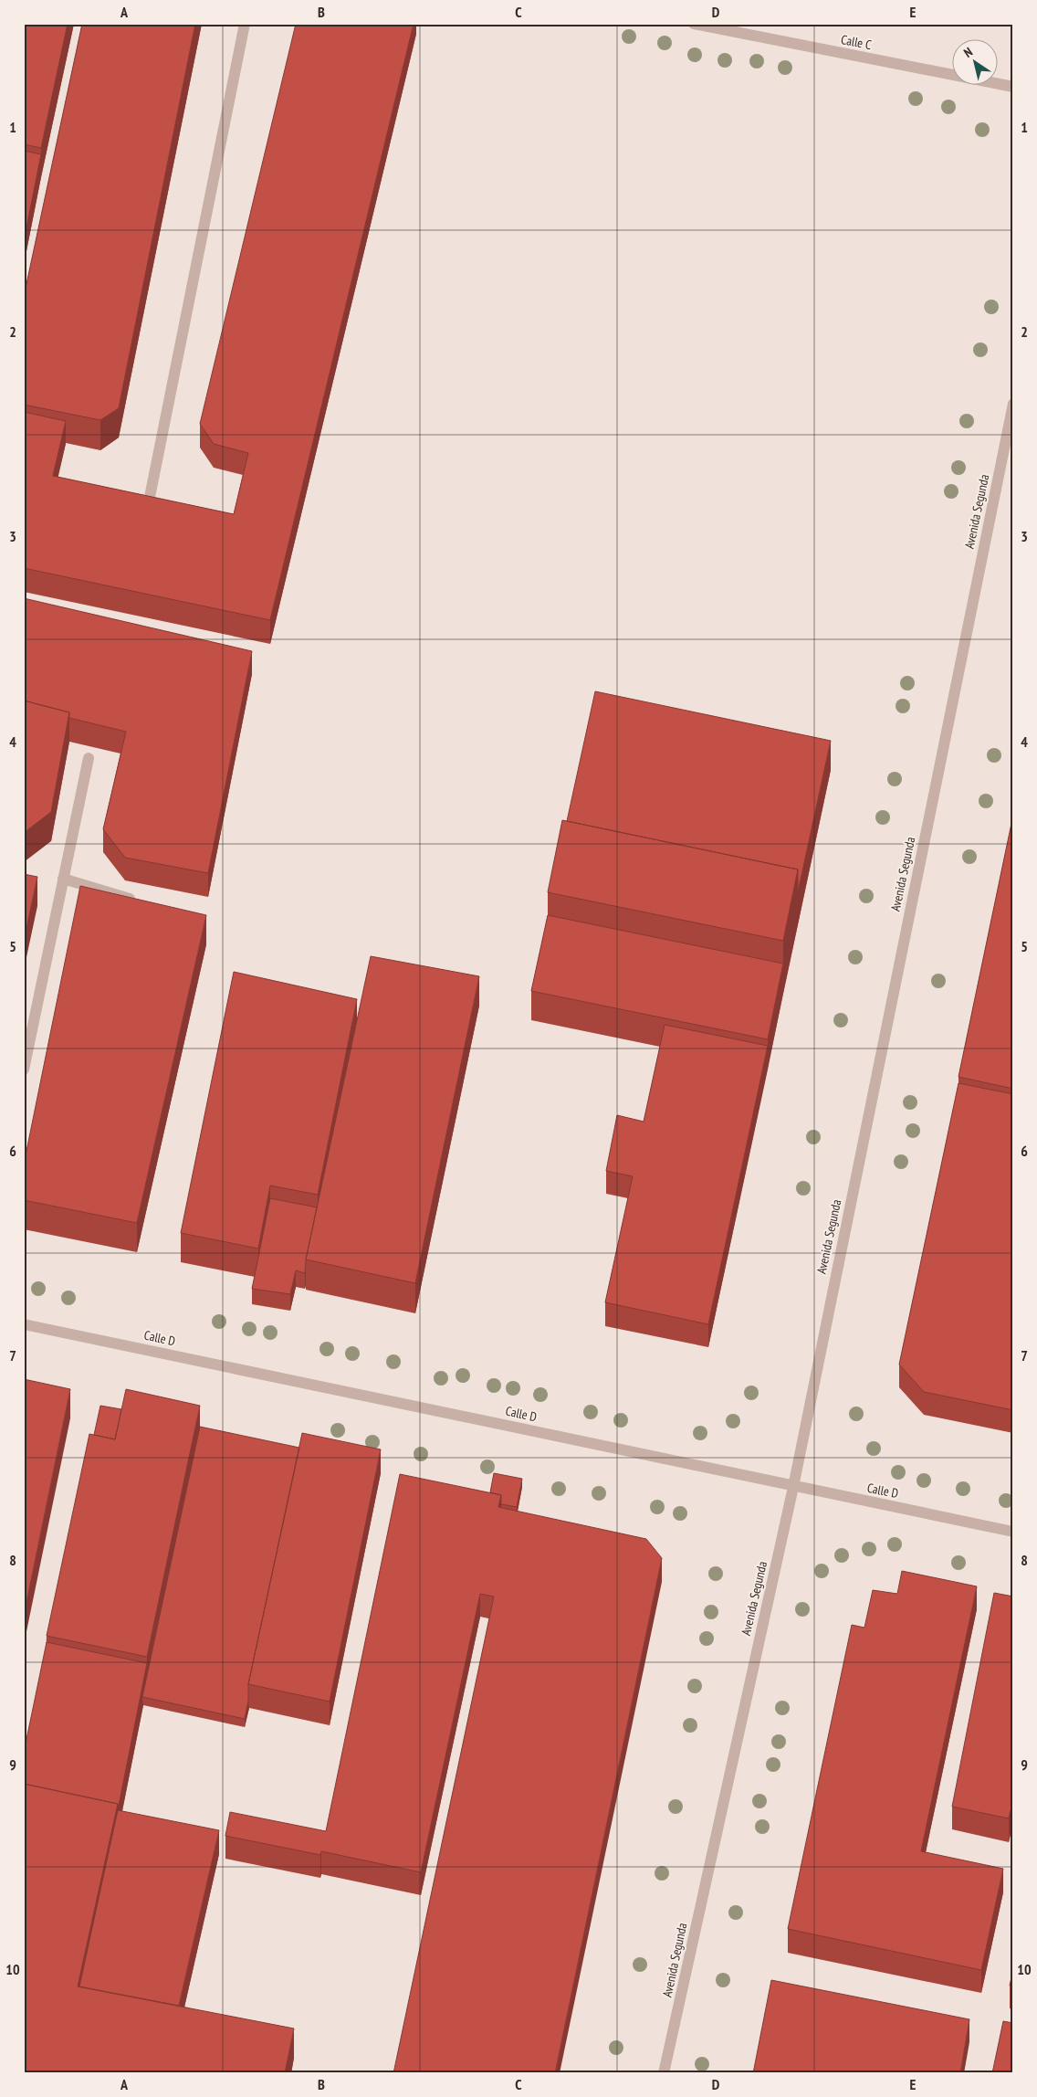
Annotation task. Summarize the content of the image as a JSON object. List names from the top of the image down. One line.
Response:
{"streets":{"street":["Calle C","Avenida Segunda","Calle D"]},"crossings":[["Avenida Segunda","Calle D"]],"north":"top left","grid":{"columns":["A","B","C","D","E"],"rows":["1","2","3","4","5","6","7","8","9","10"]}}
